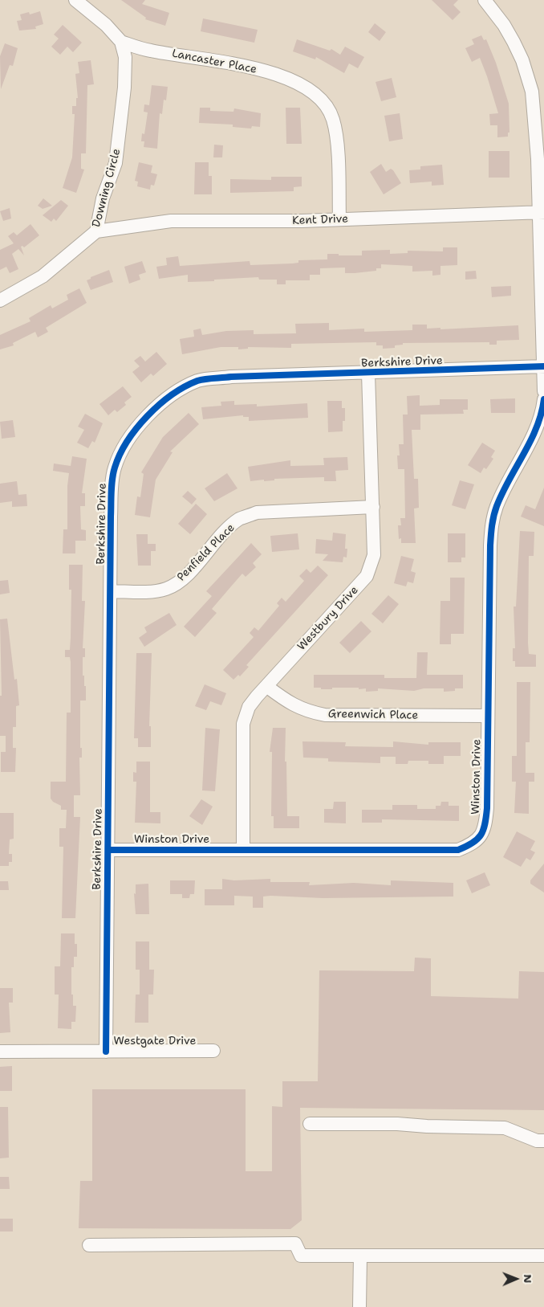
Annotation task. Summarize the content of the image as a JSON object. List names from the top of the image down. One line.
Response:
{"streets":{"street":["Lancaster Place","Downing Circle","Kent Drive","Berkshire Drive","Penfield Place","Westbury Drive","Greenwich Place","Winston Drive","Westgate Drive"]},"crossings":[["Lancaster Place","Downing Circle"],["Lancaster Place","Kent Drive"],["Downing Circle","Kent Drive"],["Berkshire Drive","Penfield Place"],["Berkshire Drive","Westbury Drive"],["Berkshire Drive","Winston Drive"],["Berkshire Drive","Westgate Drive"],["Penfield Place","Westbury Drive"],["Westbury Drive","Greenwich Place"],["Westbury Drive","Winston Drive"],["Greenwich Place","Winston Drive"]],"north":"right"}
